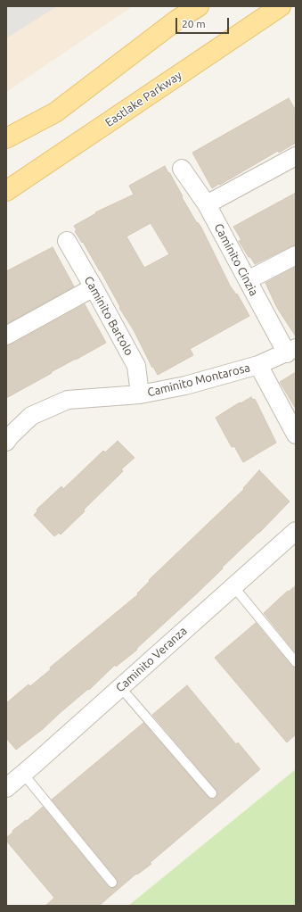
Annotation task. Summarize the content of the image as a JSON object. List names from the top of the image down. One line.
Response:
{"streets":{"main road":["Eastlake Parkway"],"street":["Caminito Cinzia","Caminito Bartolo","Caminito Montarosa","Caminito Veranza"]},"crossings":[["Caminito Cinzia","Caminito Montarosa"],["Caminito Bartolo","Caminito Montarosa"]],"scale_bar":"20 m"}
